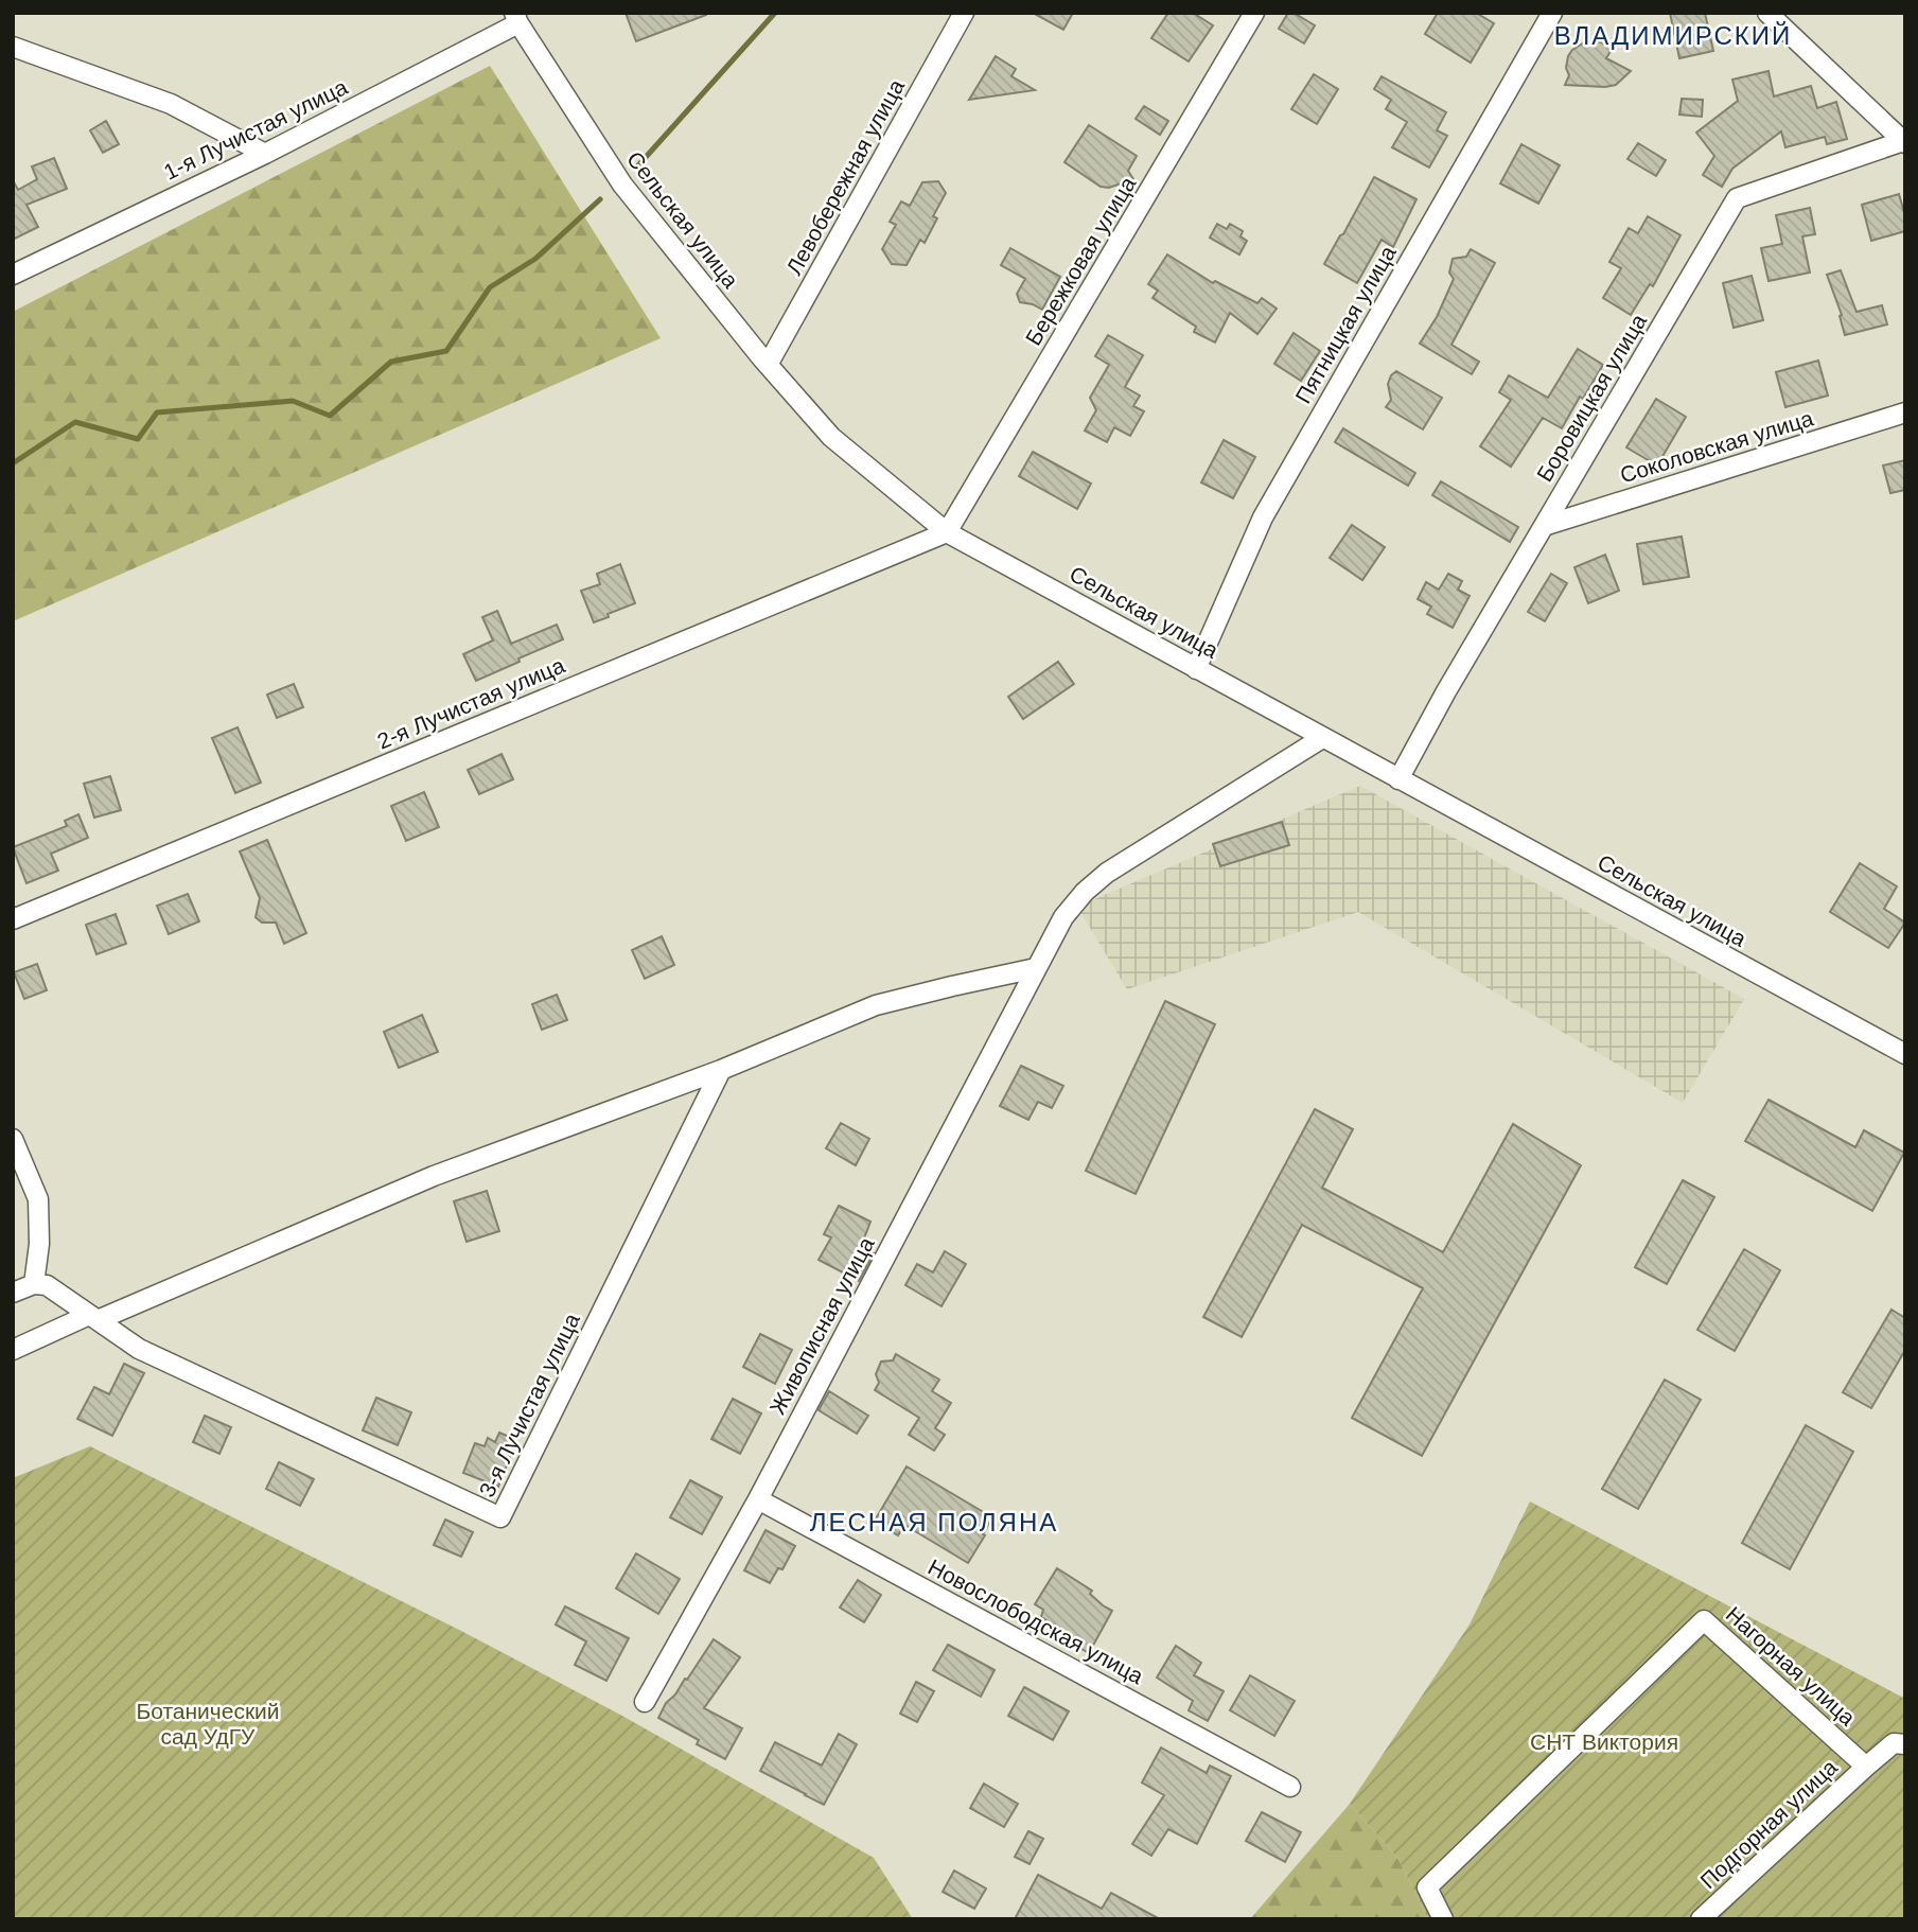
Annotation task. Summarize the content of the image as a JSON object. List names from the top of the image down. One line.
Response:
{"streets":{"street":["1-я Лучистая улица","Левобережная улица","Сельская улица","Бережковая улица","Пятницкая улица","Боровицкая улица","Соколовская улица","2-я Лучистая улица","Живописная улица","3-я Лучистая улица","Новослободская улица","Нагорная улица","Подгорная улица"]},"crossings":[["1-я Лучистая улица","Сельская улица"],["Левобережная улица","Сельская улица"],["Сельская улица","Бережковая улица"],["Сельская улица","Пятницкая улица"],["Сельская улица","Боровицкая улица"],["Сельская улица","2-я Лучистая улица"],["Сельская улица","Живописная улица"],["Бережковая улица","2-я Лучистая улица"],["Боровицкая улица","Соколовская улица"],["Живописная улица","Новослободская улица"],["Нагорная улица","Подгорная улица"]],"districts":["ВЛАДИМИРСКИЙ","ЛЕСНАЯ ПОЛЯНА"],"parks":["Ботанический сад УдГУ","СНТ Виктория"]}
